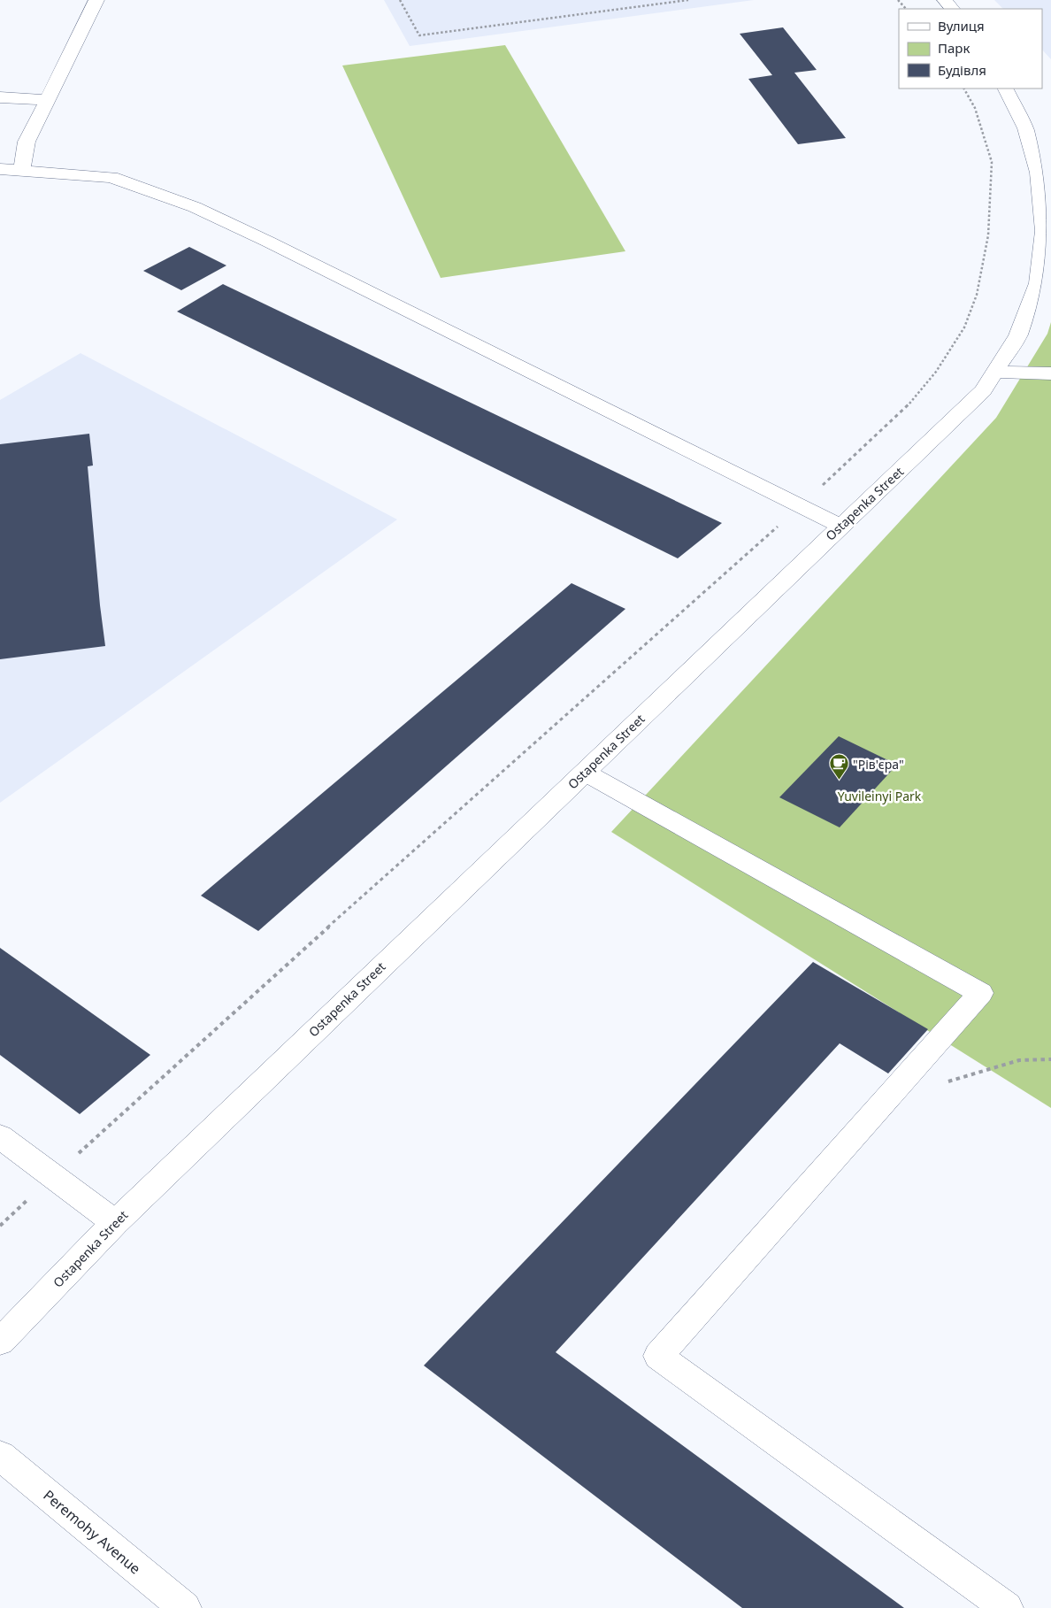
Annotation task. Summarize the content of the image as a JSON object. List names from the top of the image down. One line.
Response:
{"streets":{"street":["Ostapenka Street","Peremohy Avenue"]},"parks":["Yuvileinyi Park"],"places":{"cafe":["\"Рів'єра\""]},"legend":["Вулиця","Парк","Будівля"]}
